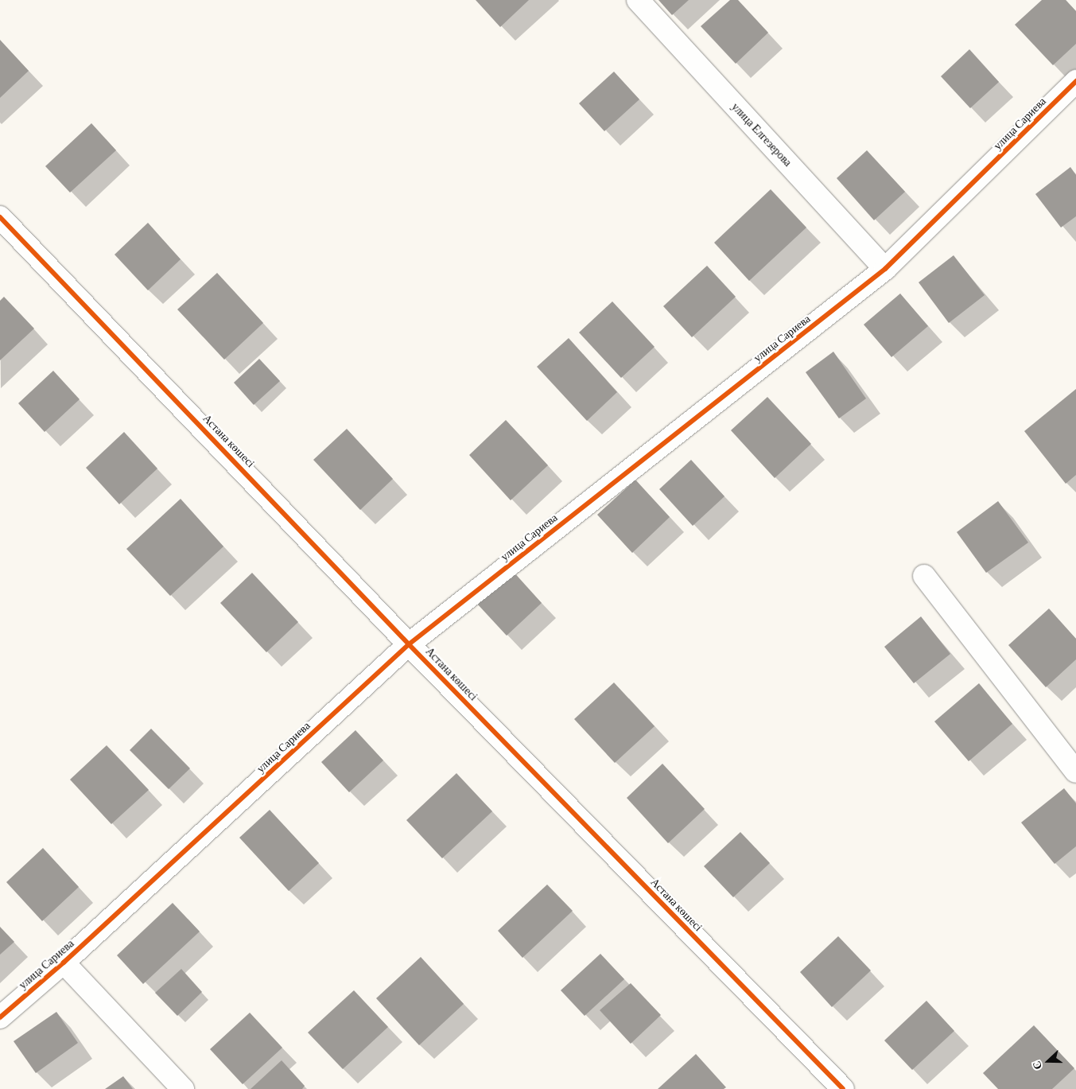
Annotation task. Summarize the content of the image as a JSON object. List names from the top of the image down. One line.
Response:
{"streets":{"street":["улица Сариева","улица Елгезерова","Астана көшесі"]},"crossings":[["улица Сариева","улица Елгезерова"],["улица Сариева","Астана көшесі"]],"north":"left"}
